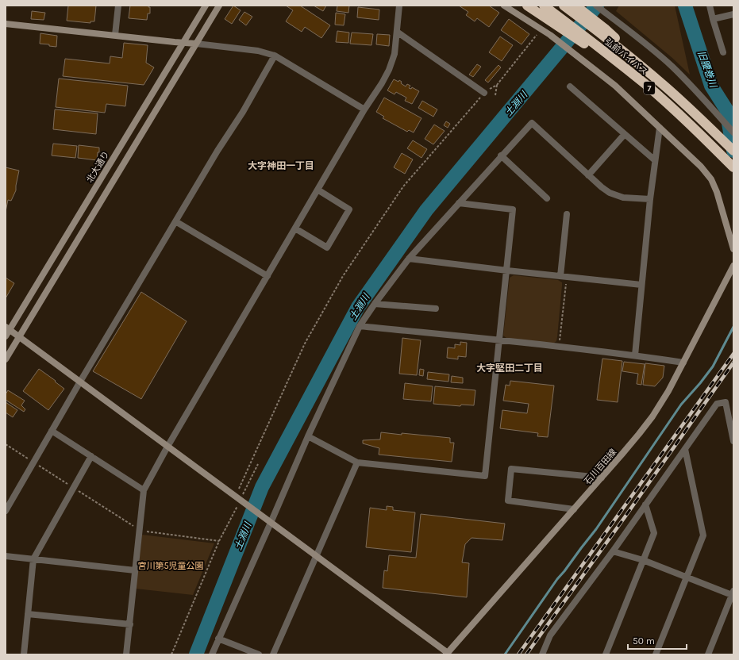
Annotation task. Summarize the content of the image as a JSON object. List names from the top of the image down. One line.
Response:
{"streets":{"highway":["弘前バイパス","7"],"street":["北大通り","石川百田線"]},"districts":["大字神田一丁目","大字堅田二丁目"],"water":["旧腰巻川","土淵川"],"parks":["宮川第5児童公園"],"scale_bar":"50 m"}
